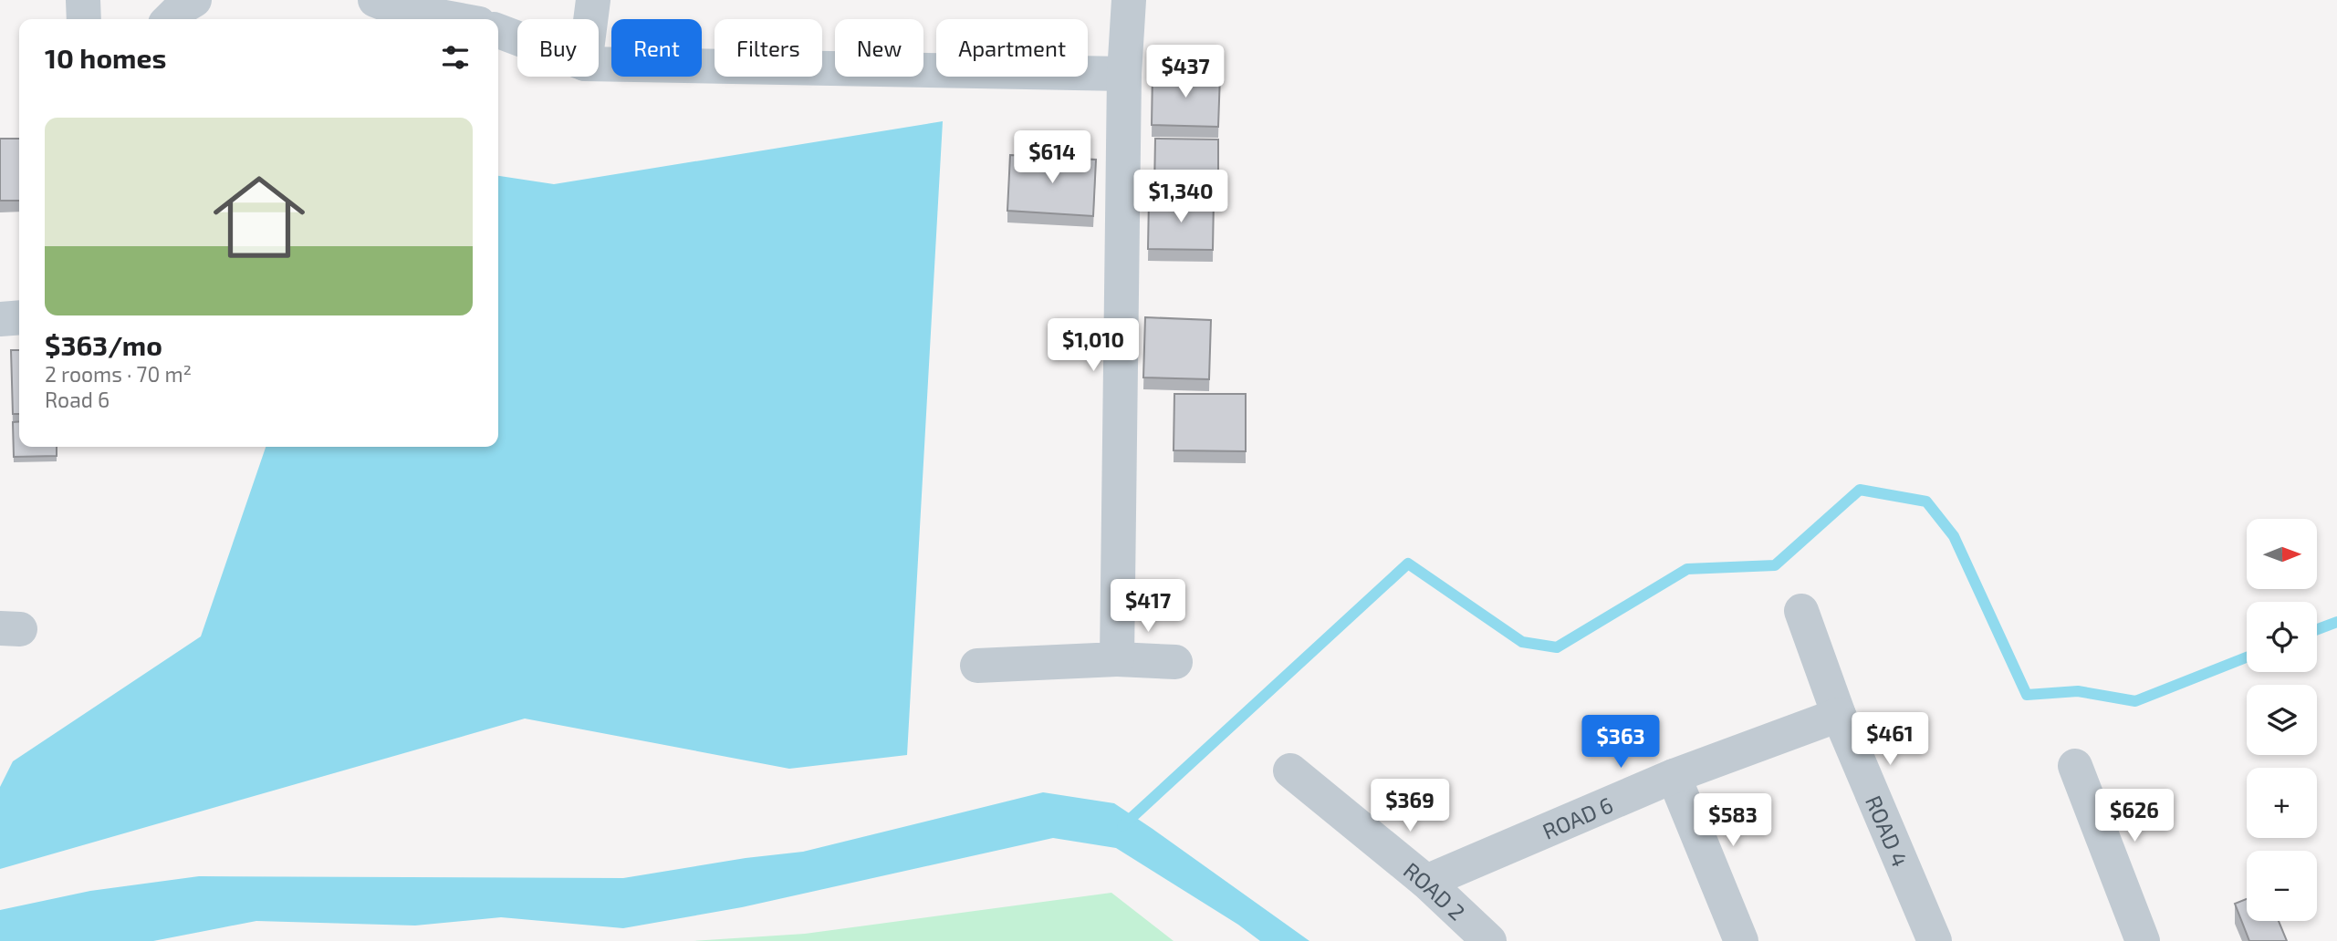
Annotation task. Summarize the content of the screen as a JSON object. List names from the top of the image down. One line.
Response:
{"streets":{"street":["ROAD 6","ROAD 4","ROAD 2"]},"crossings":[["ROAD 6","ROAD 4"],["ROAD 6","ROAD 2"]],"north":"right","page":{"chip":["Buy","Rent","Filters","New","Apartment"],"heading":"10 homes","price":["$437","$614","$1,340","$1,010","$417","$461","$363","$369","$626","$583"],"list":[{"name":"$363/mo","note":"2 rooms · 70 m² · Road 6"}],"map_buttons":["+","−"]}}
